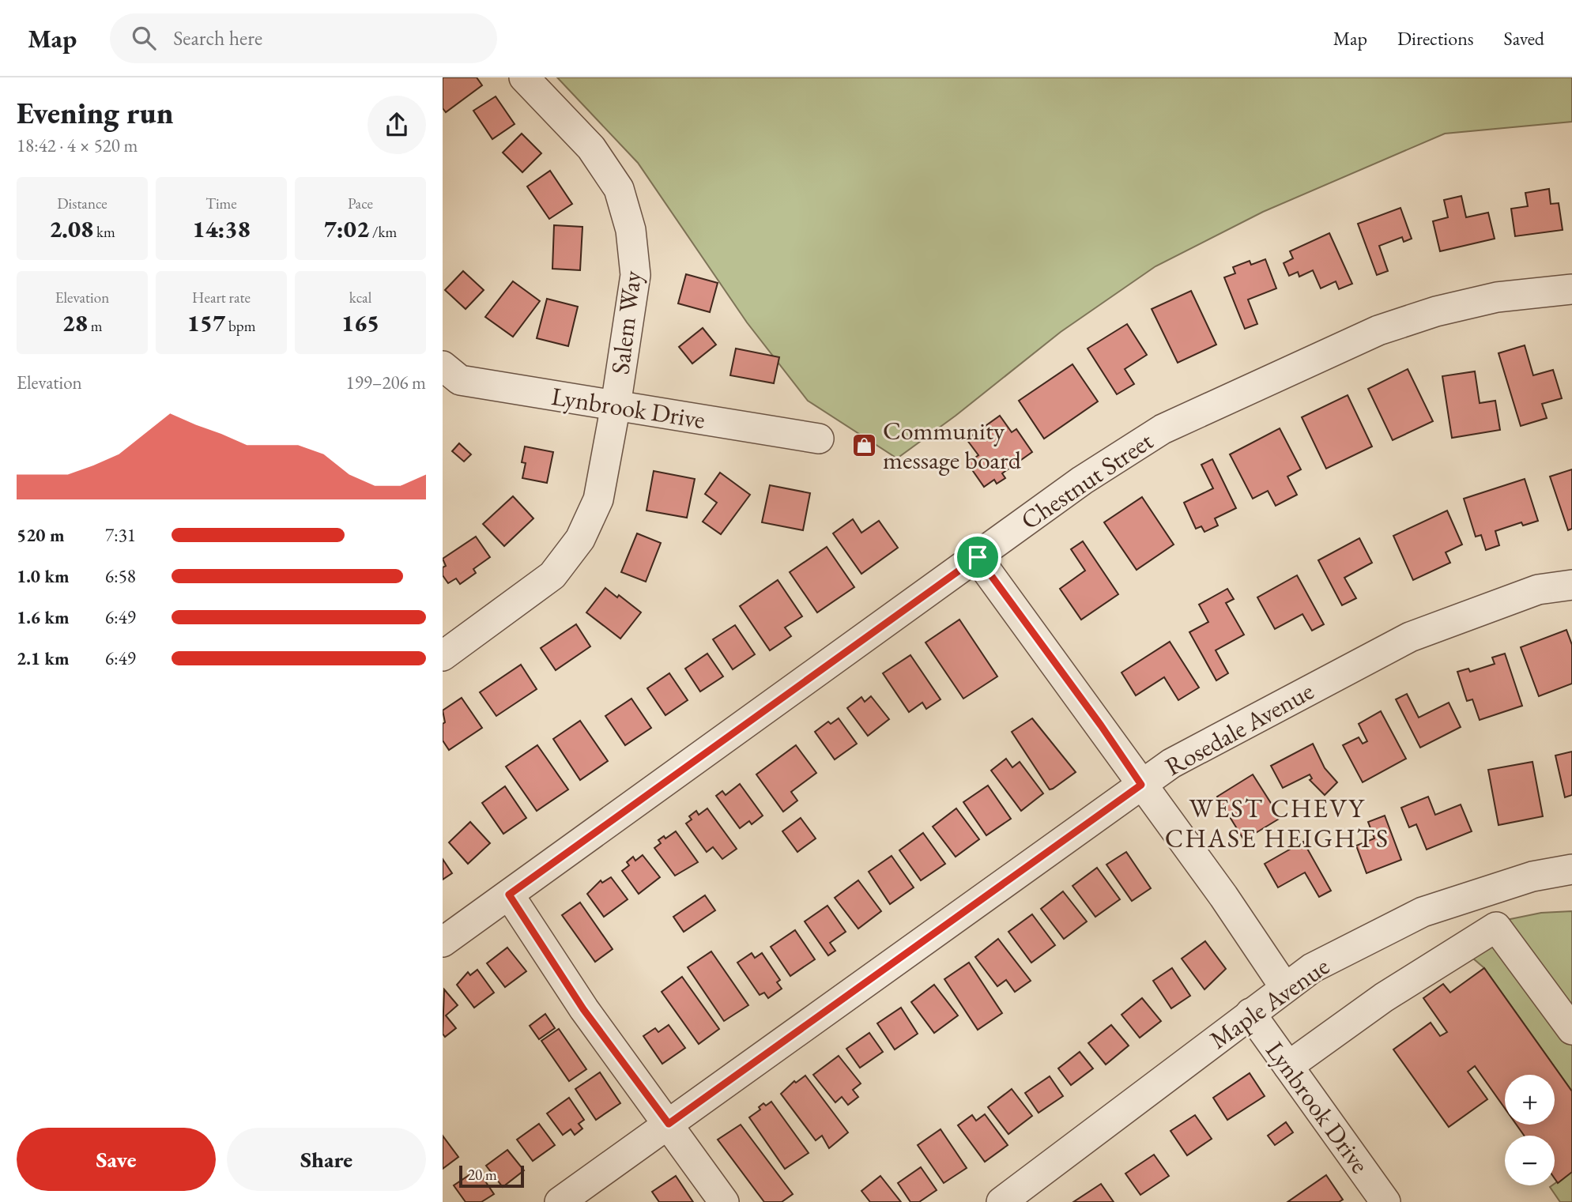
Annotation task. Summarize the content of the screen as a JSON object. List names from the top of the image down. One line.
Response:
{"streets":{"street":["Salem Way","Lynbrook Drive","Chestnut Street","Rosedale Avenue","Maple Avenue"]},"crossings":[["Salem Way","Lynbrook Drive"],["Lynbrook Drive","Maple Avenue"]],"districts":["WEST CHEVY CHASE HEIGHTS"],"places":{"shop":["Community message board"]},"scale_bar":"20 m","page":{"header":"Map","search":"Search here","nav":["Map","Directions","Saved"],"heading":["Evening run","18:42 · 4 × 520 m"],"stats":[["Distance","2.08 km"],["Time","14:38"],["Pace","7:02 /km"],["Elevation","28 m"],["Heart rate","157 bpm"],["kcal","165"]],"chart":["Elevation","199–206 m"],"list":[{"name":"520 m","note":"7:31"},{"name":"1.0 km","note":"6:58"},{"name":"1.6 km","note":"6:49"},{"name":"2.1 km","note":"6:49"}],"map_buttons":["+","−"],"buttons":["Save","Share"],"scale":"20 m"}}
